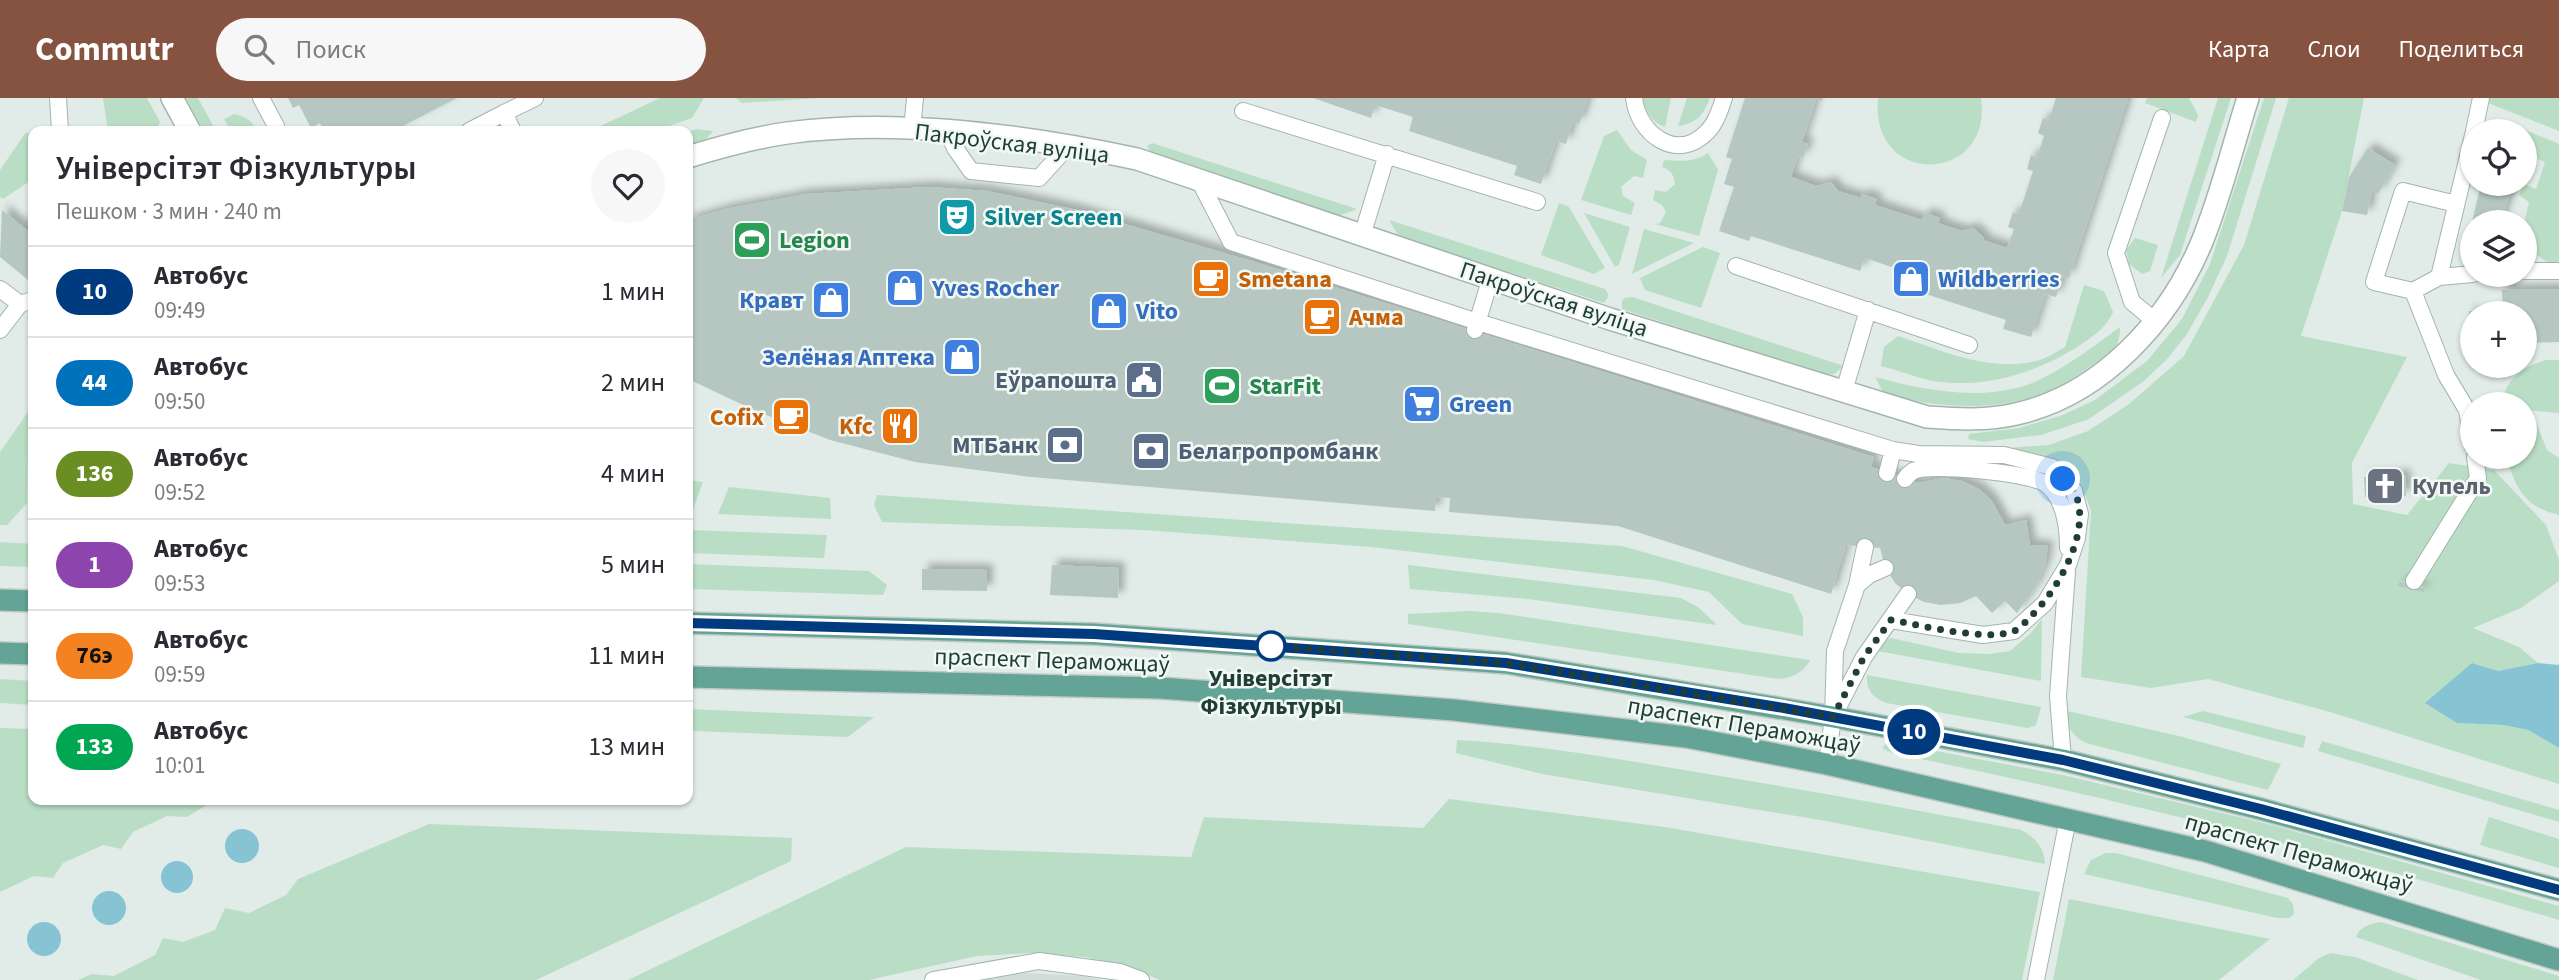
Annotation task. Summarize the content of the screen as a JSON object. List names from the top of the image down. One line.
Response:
{"streets":{"main road":["праспект Пераможцаў"],"street":["Пакроўская вуліца"]},"places":{"theatre":["Silver Screen"],"sports":["Legion","StarFit"],"cafe":["Smetana","Ачма","Cofix"],"shop":["Wildberries","Yves Rocher","Кравт","Vito","Зелёная Аптека"],"public building":["Еўрапошта"],"supermarket":["Green"],"restaurant":["Kfc"],"bank":["МТБанк","Белагропромбанк"],"church":["Купель"],"other":["Універсітэт Фізкультуры"]},"lines":["bus line 10"],"page":{"header":"Commutr","search":"Поиск","nav":["Карта","Слои","Поделиться"],"on_map":"10","map_buttons":["+","−"],"heading":["Універсітэт Фізкультуры","Пешком · 3 мин · 240 m"],"list":[{"mark":"10","name":"Автобус","note":"09:49","value":"1 мин"},{"mark":"44","name":"Автобус","note":"09:50","value":"2 мин"},{"mark":"136","name":"Автобус","note":"09:52","value":"4 мин"},{"mark":"1","name":"Автобус","note":"09:53","value":"5 мин"},{"mark":"76э","name":"Автобус","note":"09:59","value":"11 мин"},{"mark":"133","name":"Автобус","note":"10:01","value":"13 мин"}]}}
